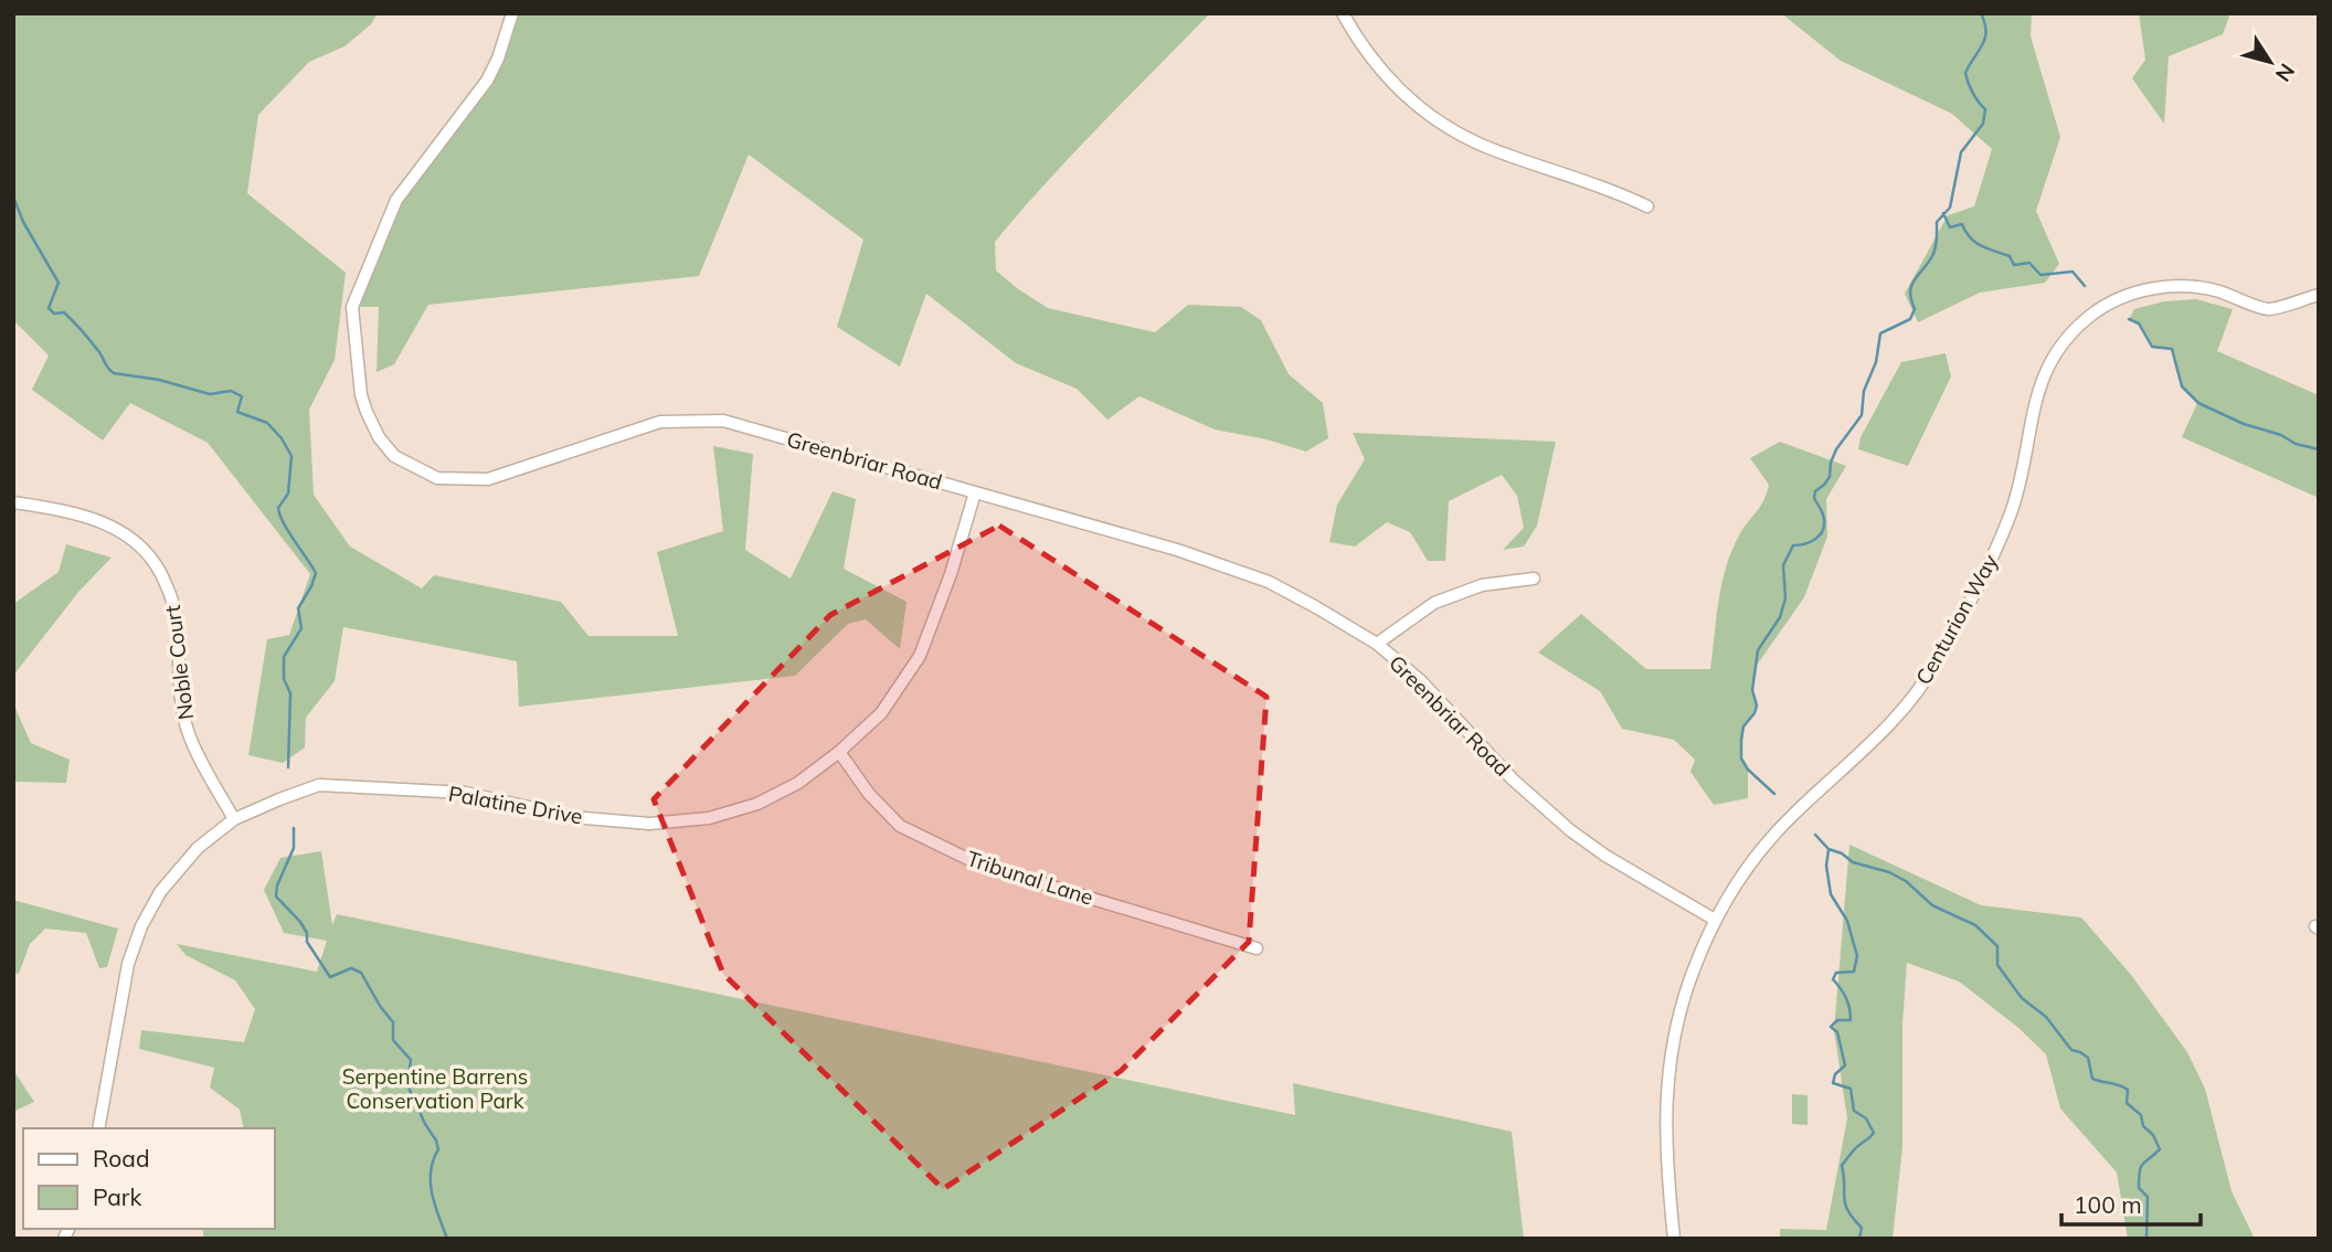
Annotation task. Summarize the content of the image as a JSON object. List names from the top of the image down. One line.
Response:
{"streets":{"street":["Greenbriar Road","Centurion Way","Noble Court","Palatine Drive","Tribunal Lane"]},"crossings":[["Greenbriar Road","Centurion Way"],["Greenbriar Road","Palatine Drive"],["Noble Court","Palatine Drive"],["Palatine Drive","Tribunal Lane"]],"parks":["Serpentine Barrens Conservation Park"],"legend":["Road","Park"],"scale_bar":"100 m","north":"bottom right"}
